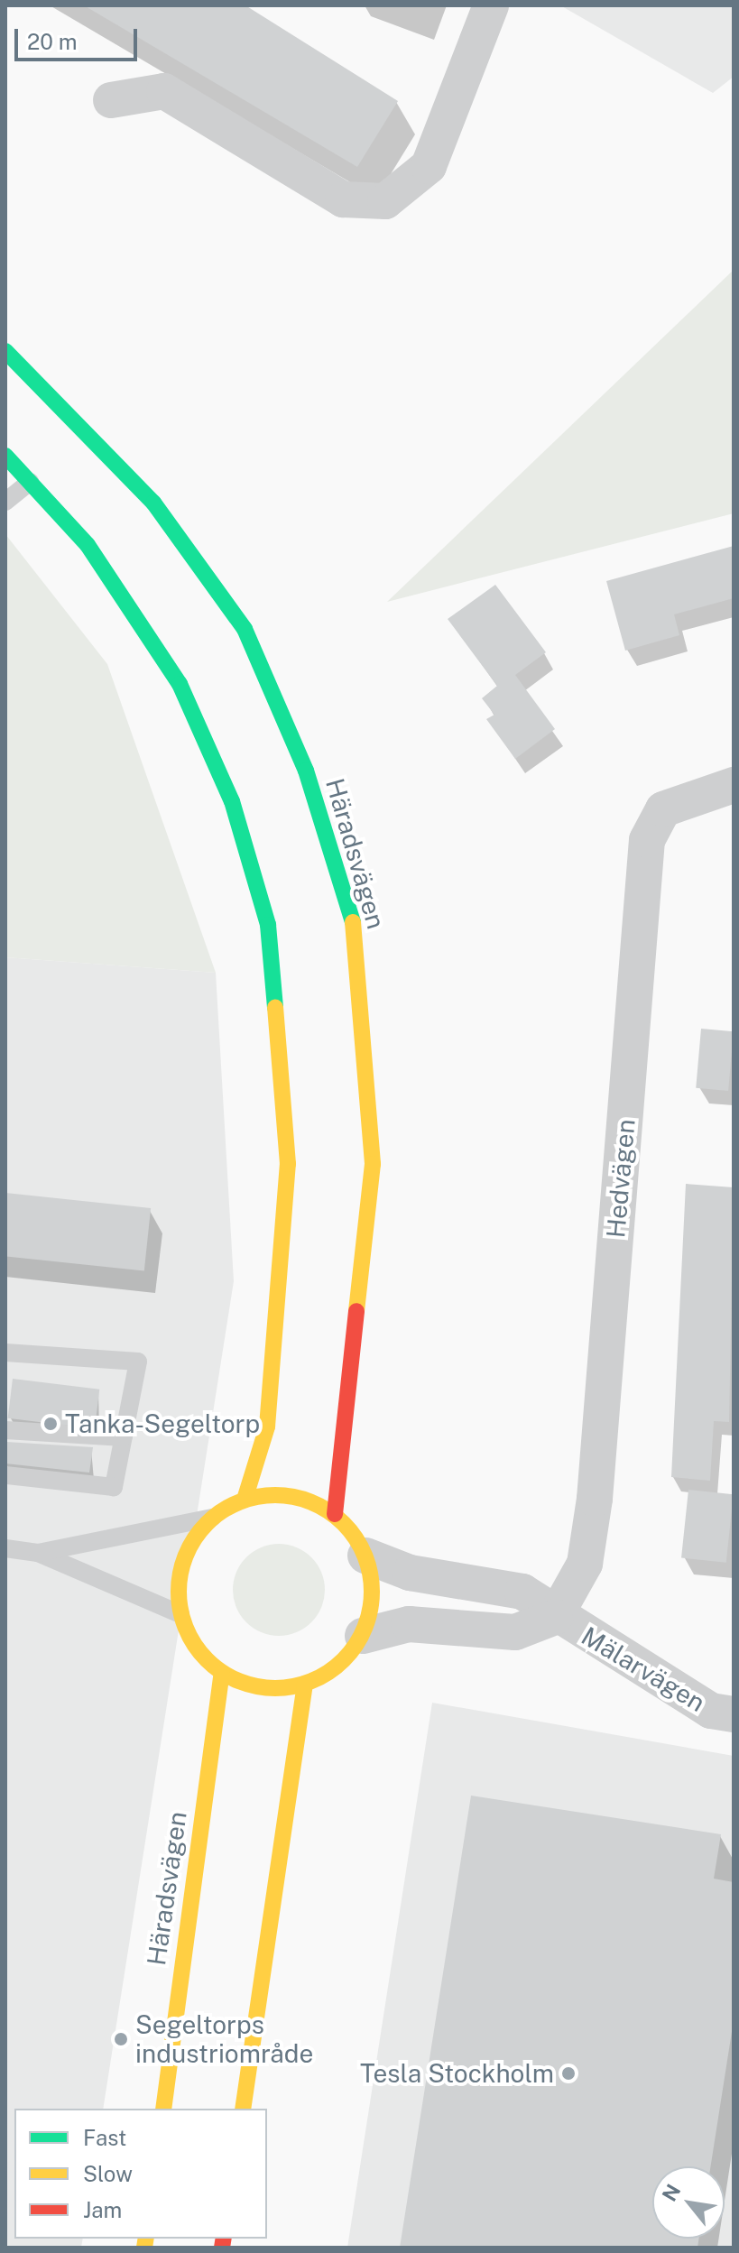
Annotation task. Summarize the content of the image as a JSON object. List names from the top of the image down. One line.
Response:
{"streets":{"main road":["Häradsvägen"],"street":["Hedvägen","Mälarvägen"]},"crossings":[["Häradsvägen","Mälarvägen"],["Hedvägen","Mälarvägen"]],"places":["Tanka-Segeltorp","Segeltorps industriområde","Tesla Stockholm"],"legend":["Fast","Slow","Jam"],"scale_bar":"20 m","north":"top left"}
